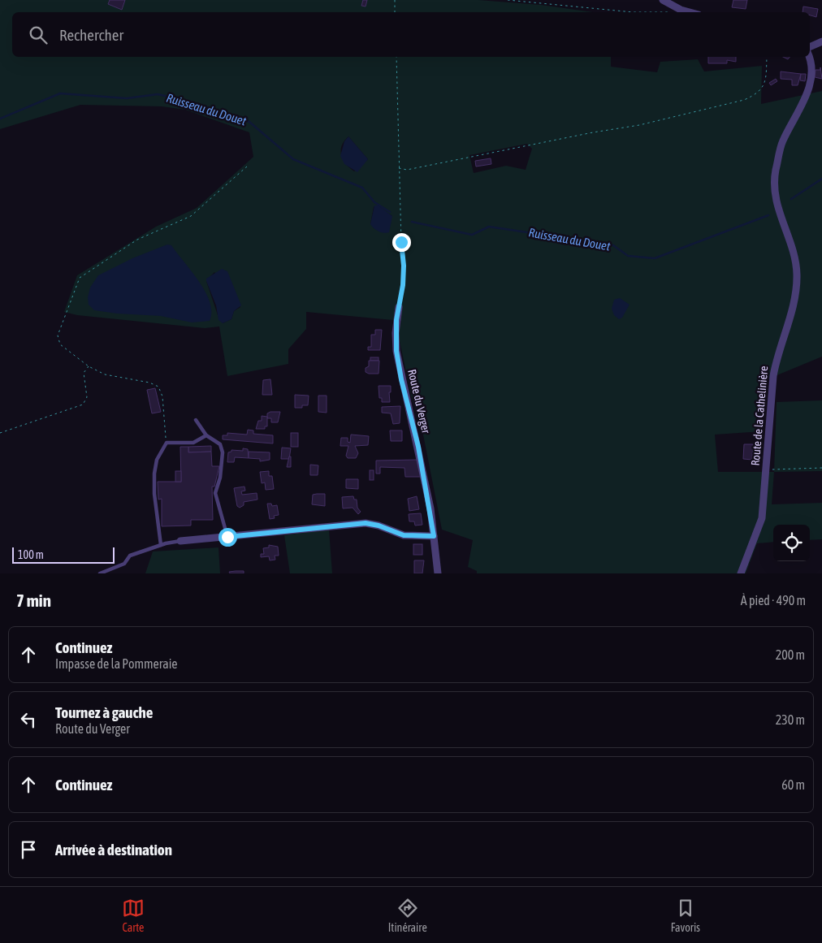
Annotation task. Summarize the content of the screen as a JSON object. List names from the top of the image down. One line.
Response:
{"streets":{"street":["Route du Verger","Route de la Cathelinière"]},"water":["Ruisseau du Douet"],"scale_bar":"100 m","page":{"search":"Rechercher","scale":"100 m","heading":["7 min","À pied · 490 m"],"list":[["Continuez","Impasse de la Pommeraie","200 m"],["Tournez à gauche","Route du Verger","230 m"],["Continuez","60 m"],"Arrivée à destination"],"nav":["Carte","Itinéraire","Favoris"]}}
